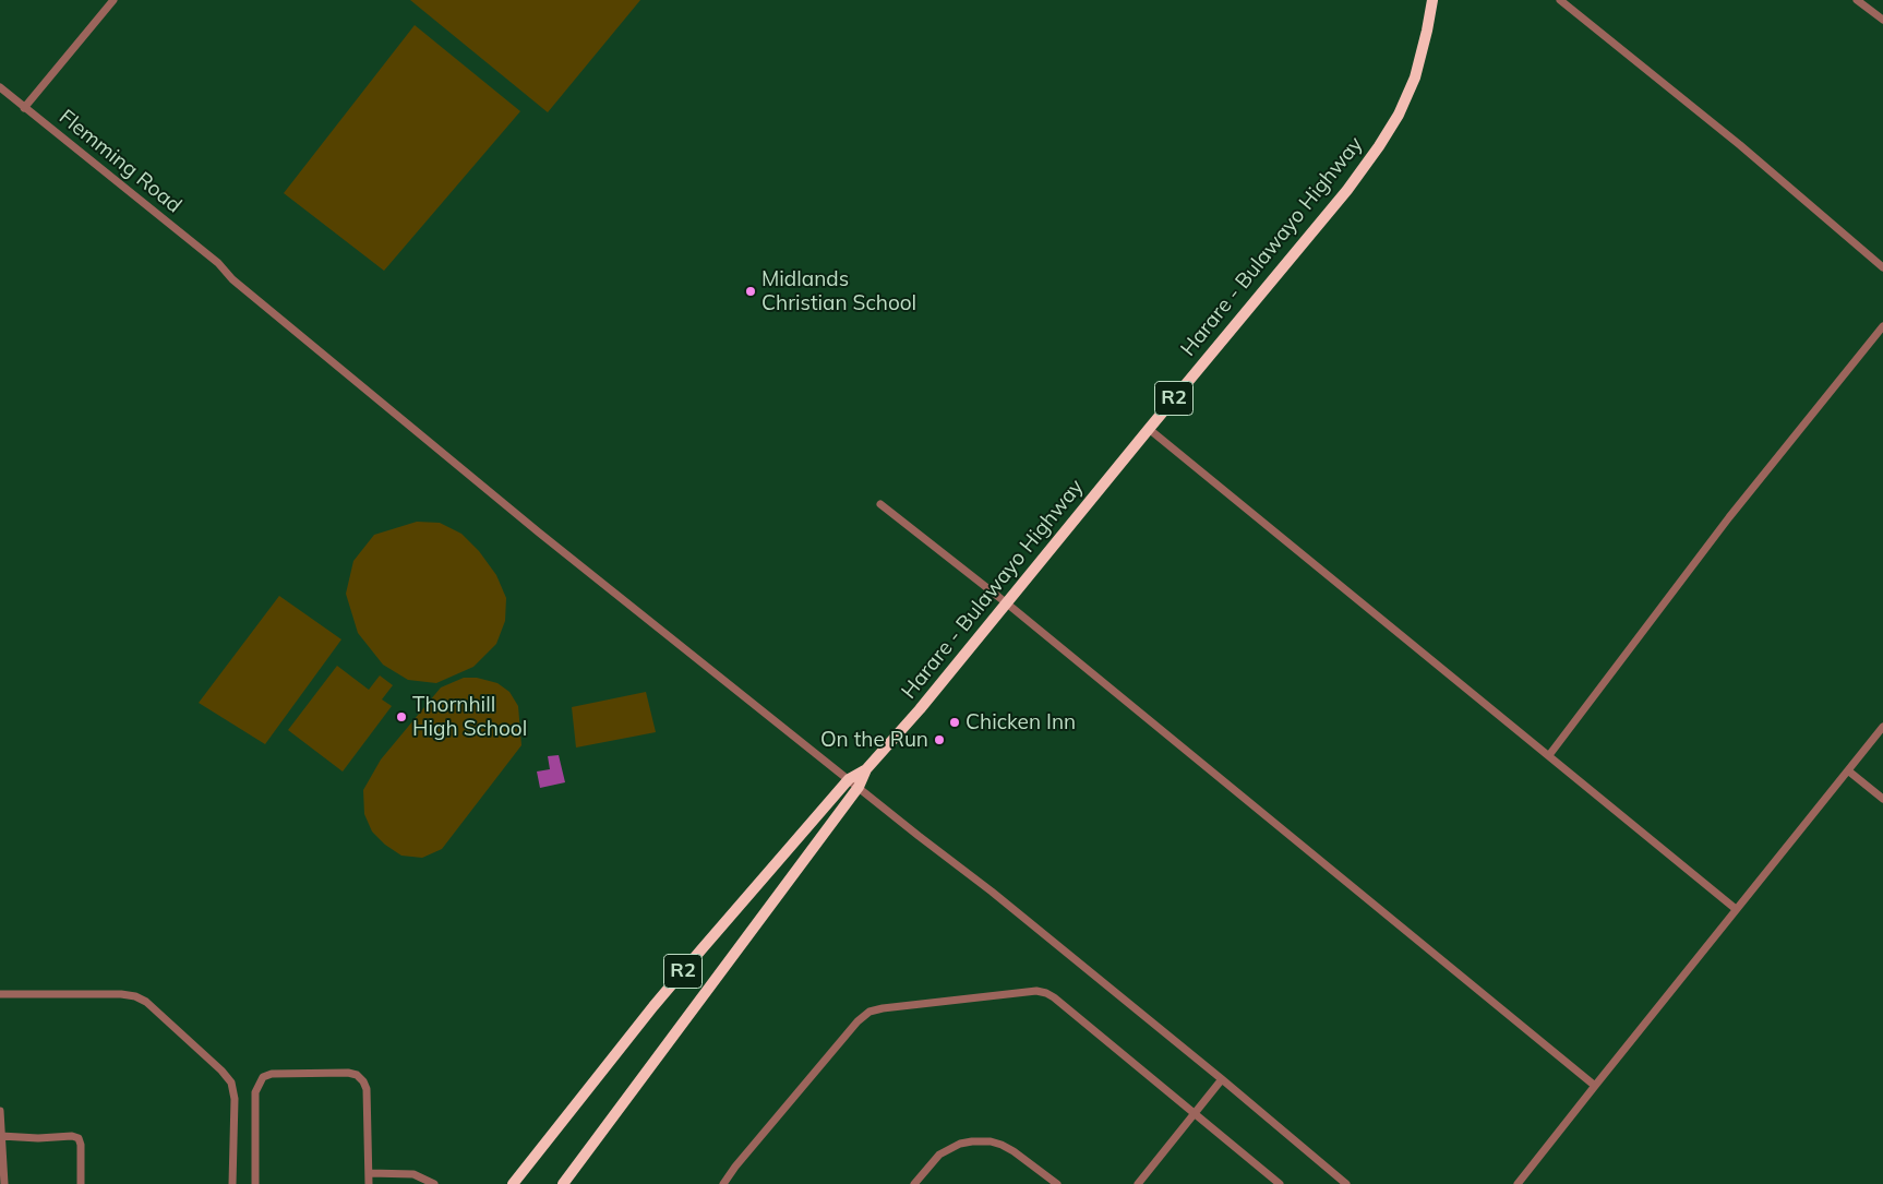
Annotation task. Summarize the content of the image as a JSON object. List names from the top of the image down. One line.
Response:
{"streets":{"highway":["Harare - Bulawayo Highway","R2"],"street":["Flemming Road"]},"crossings":[["Flemming Road","Harare - Bulawayo Highway"]],"places":["Midlands Christian School","Thornhill High School","Chicken Inn","On the Run"]}
